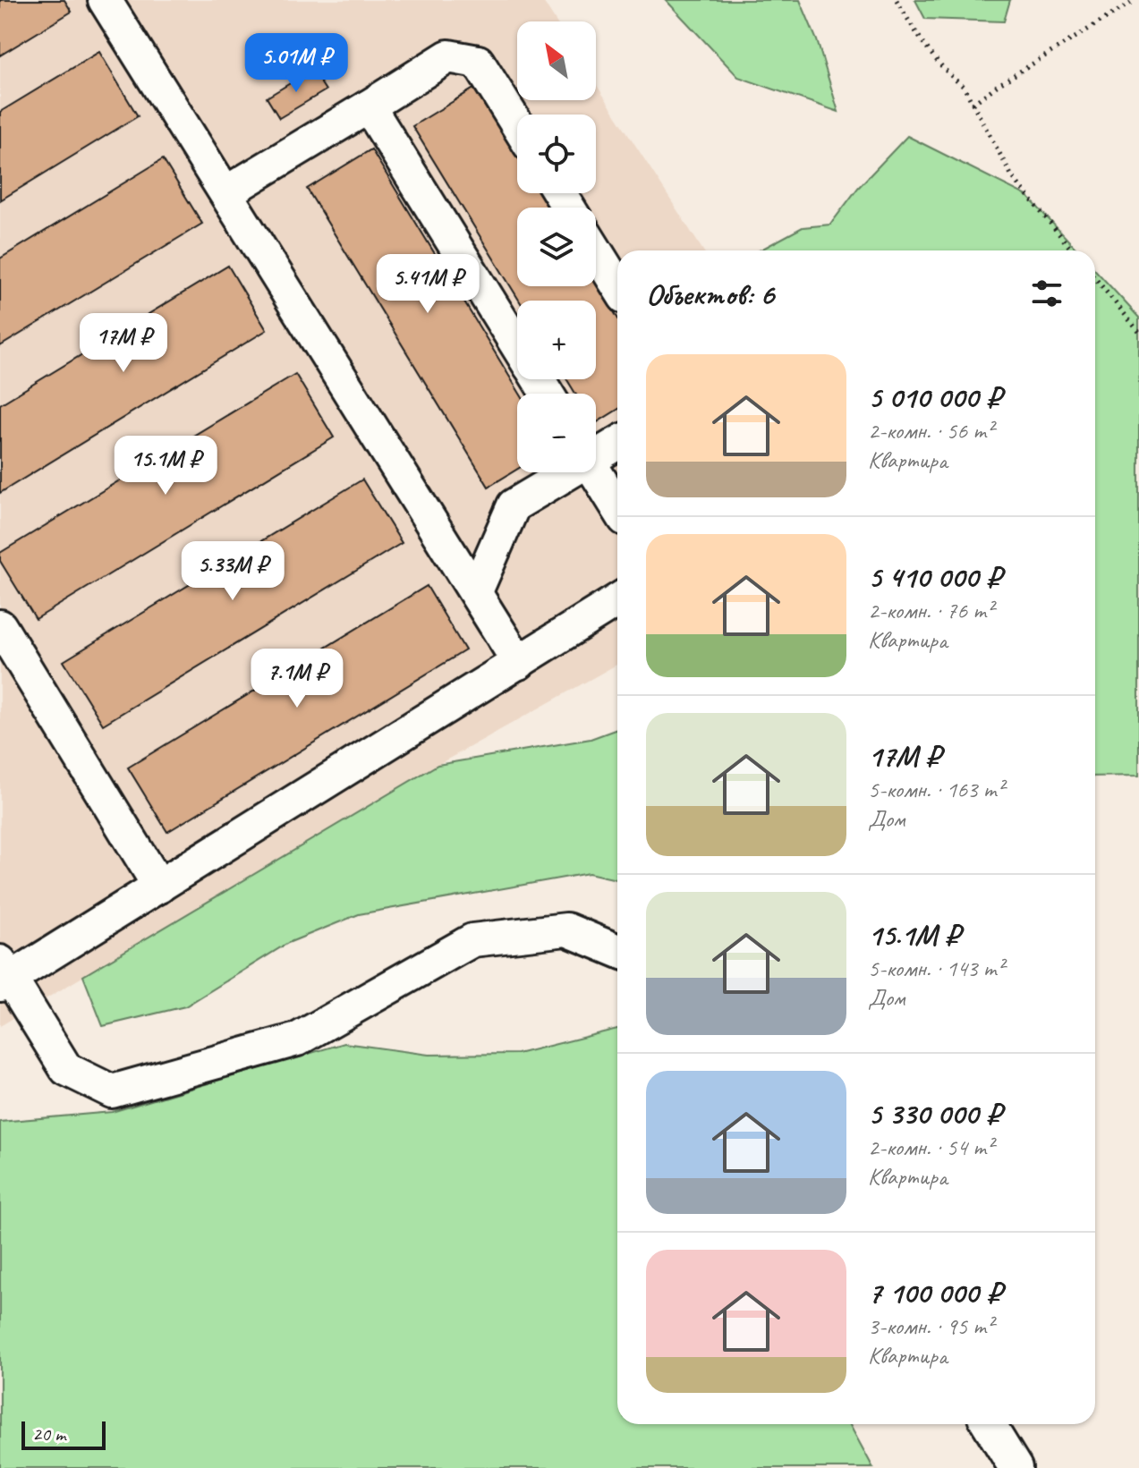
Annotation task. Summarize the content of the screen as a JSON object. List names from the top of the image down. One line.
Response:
{"scale_bar":"20 m","north":"top left","page":{"map_buttons":["+","−"],"price":["5.01M ₽","5.41M ₽","17M ₽","15.1M ₽","5.33M ₽","7.1M ₽"],"heading":"Объектов: 6","list":[{"name":"5 010 000 ₽","note":"2-комн. · 56 m² · Квартира"},{"name":"5 410 000 ₽","note":"2-комн. · 76 m² · Квартира"},{"name":"17M ₽","note":"5-комн. · 163 m² · Дом"},{"name":"15.1M ₽","note":"5-комн. · 143 m² · Дом"},{"name":"5 330 000 ₽","note":"2-комн. · 54 m² · Квартира"},{"name":"7 100 000 ₽","note":"3-комн. · 95 m² · Квартира"}],"scale":"20 m"}}
